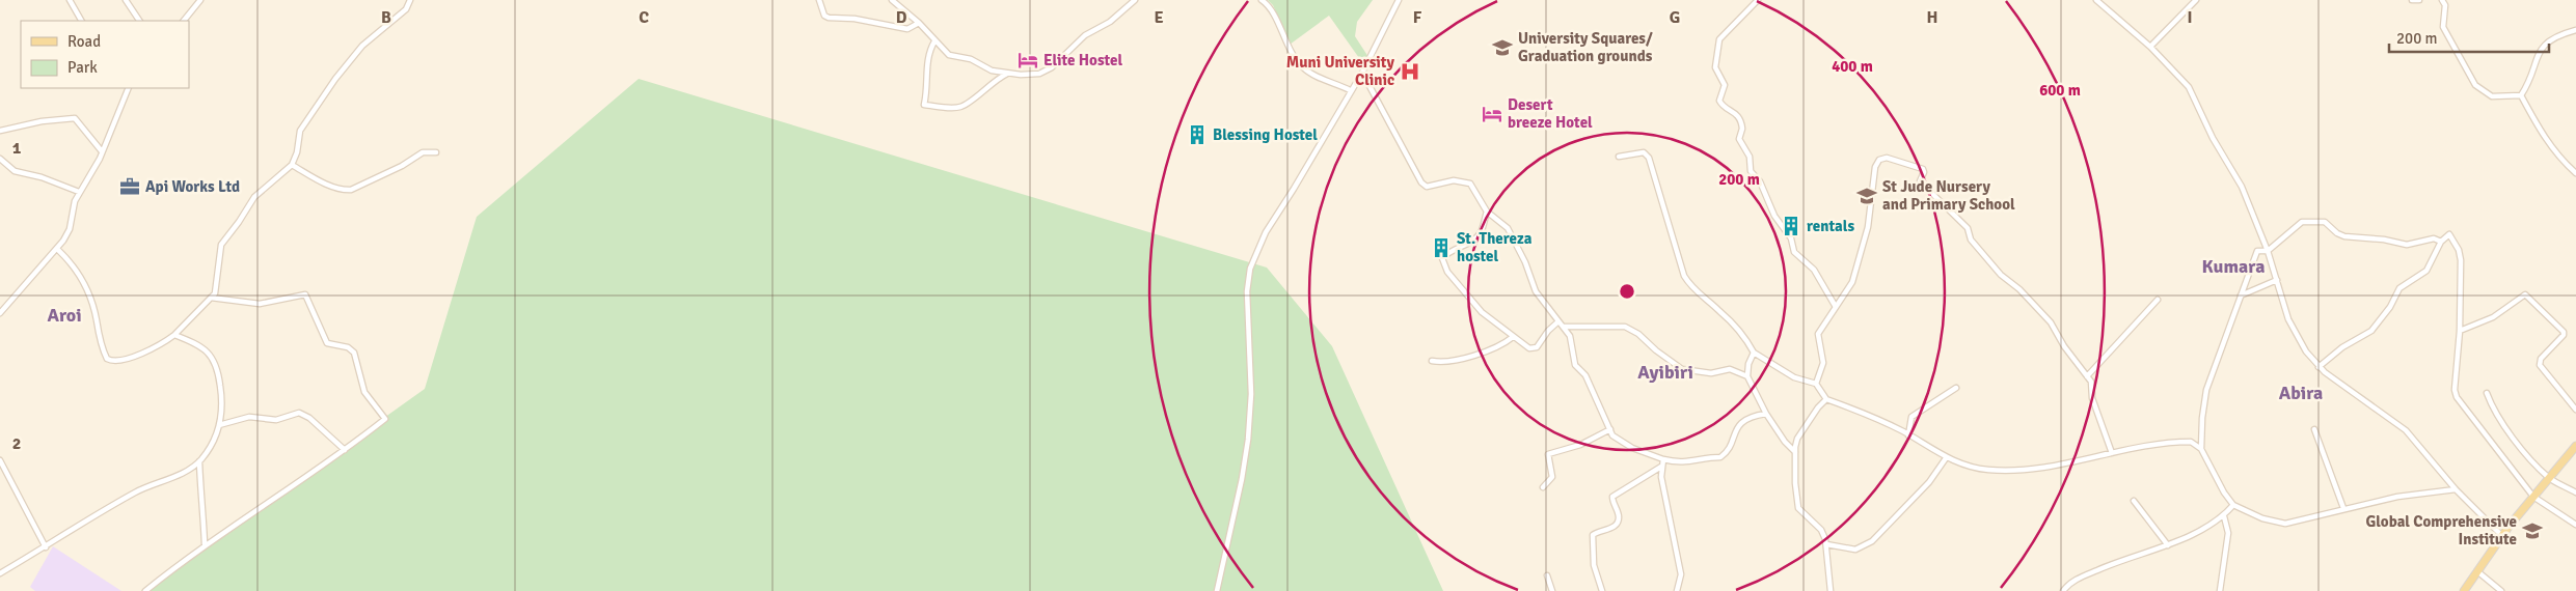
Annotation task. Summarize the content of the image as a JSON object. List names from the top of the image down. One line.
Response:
{"districts":["Kumara","Aroi","Ayibiri","Abira"],"places":{"school or university":["University Squares/ Graduation grounds","St Jude Nursery and Primary School","Global Comprehensive Institute"],"hotel":["Elite Hostel","Desert breeze Hotel"],"hospital":["Muni University Clinic"],"building":["Blessing Hostel","rentals","St. Thereza hostel"],"office":["Api Works Ltd"]},"legend":["Road","Park"],"scale_bar":"200 m","grid":{"columns":["B","C","D","E","F","G","H","I"],"rows":["1","2"]},"rings":["400 m","600 m","200 m"]}
